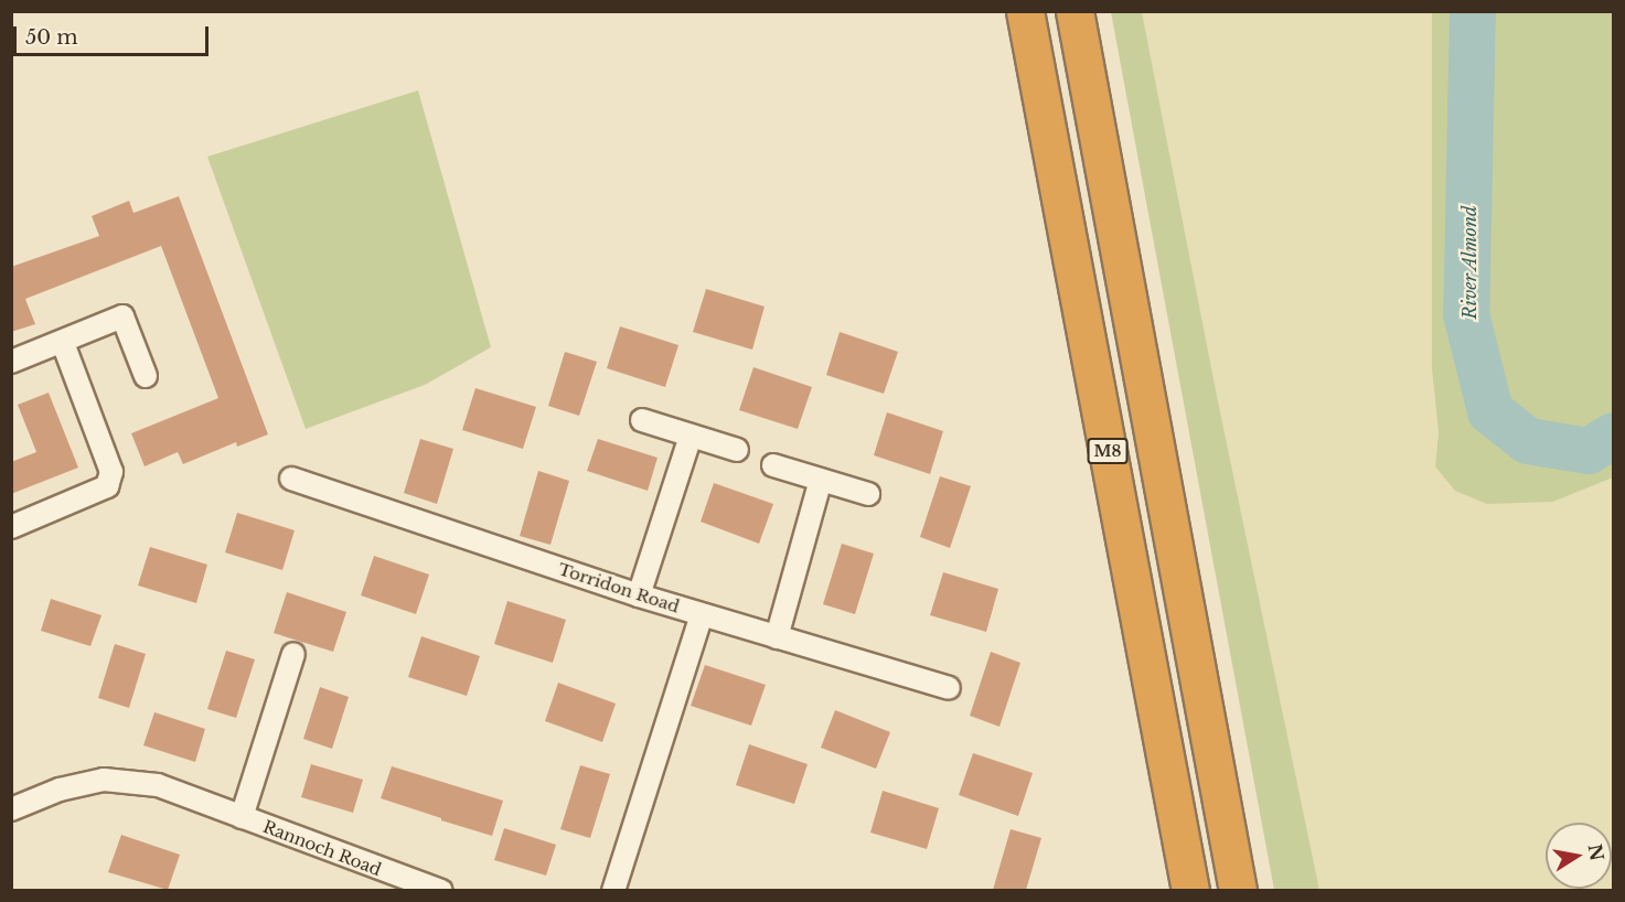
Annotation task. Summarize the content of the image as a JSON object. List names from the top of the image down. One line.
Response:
{"streets":{"highway":["M8"],"street":["Torridon Road","Rannoch Road"]},"water":["River Almond"],"scale_bar":"50 m","north":"right"}
